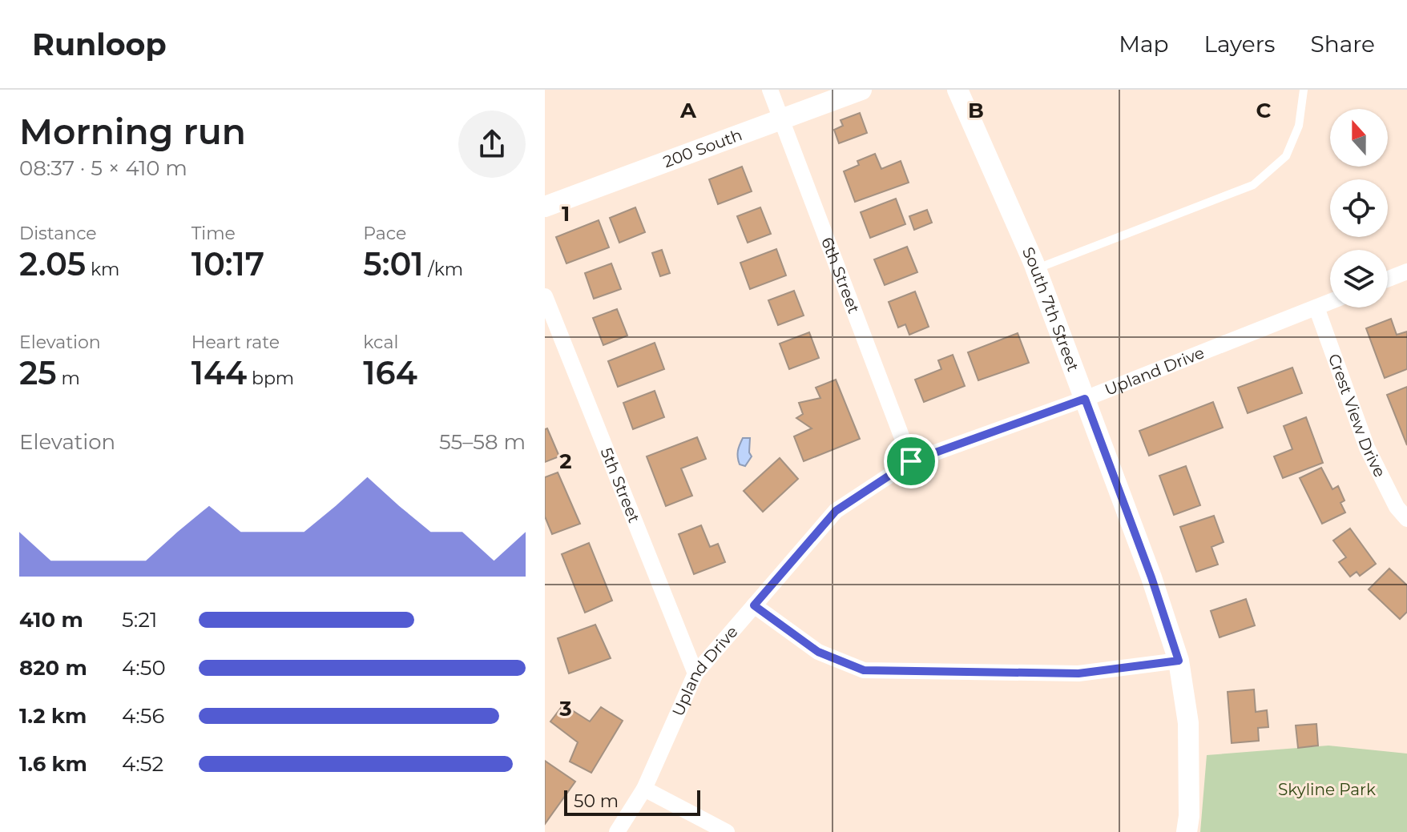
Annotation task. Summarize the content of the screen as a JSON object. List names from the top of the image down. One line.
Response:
{"streets":{"street":["200 South","6th Street","South 7th Street","Upland Drive","Crest View Drive","5th Street"]},"crossings":[["200 South","6th Street"],["6th Street","Upland Drive"],["South 7th Street","Upland Drive"],["Upland Drive","Crest View Drive"],["Upland Drive","5th Street"]],"parks":["Skyline Park"],"scale_bar":"50 m","north":"top","page":{"header":"Runloop","nav":["Map","Layers","Share"],"heading":["Morning run","08:37 · 5 × 410 m"],"stats":[["Distance","2.05 km"],["Time","10:17"],["Pace","5:01 /km"],["Elevation","25 m"],["Heart rate","144 bpm"],["kcal","164"]],"chart":["Elevation","55–58 m"],"list":[{"name":"410 m","note":"5:21"},{"name":"820 m","note":"4:50"},{"name":"1.2 km","note":"4:56"},{"name":"1.6 km","note":"4:52"}],"scale":"50 m"},"grid":{"columns":["A","B","C"],"rows":["1","2","3"]}}
